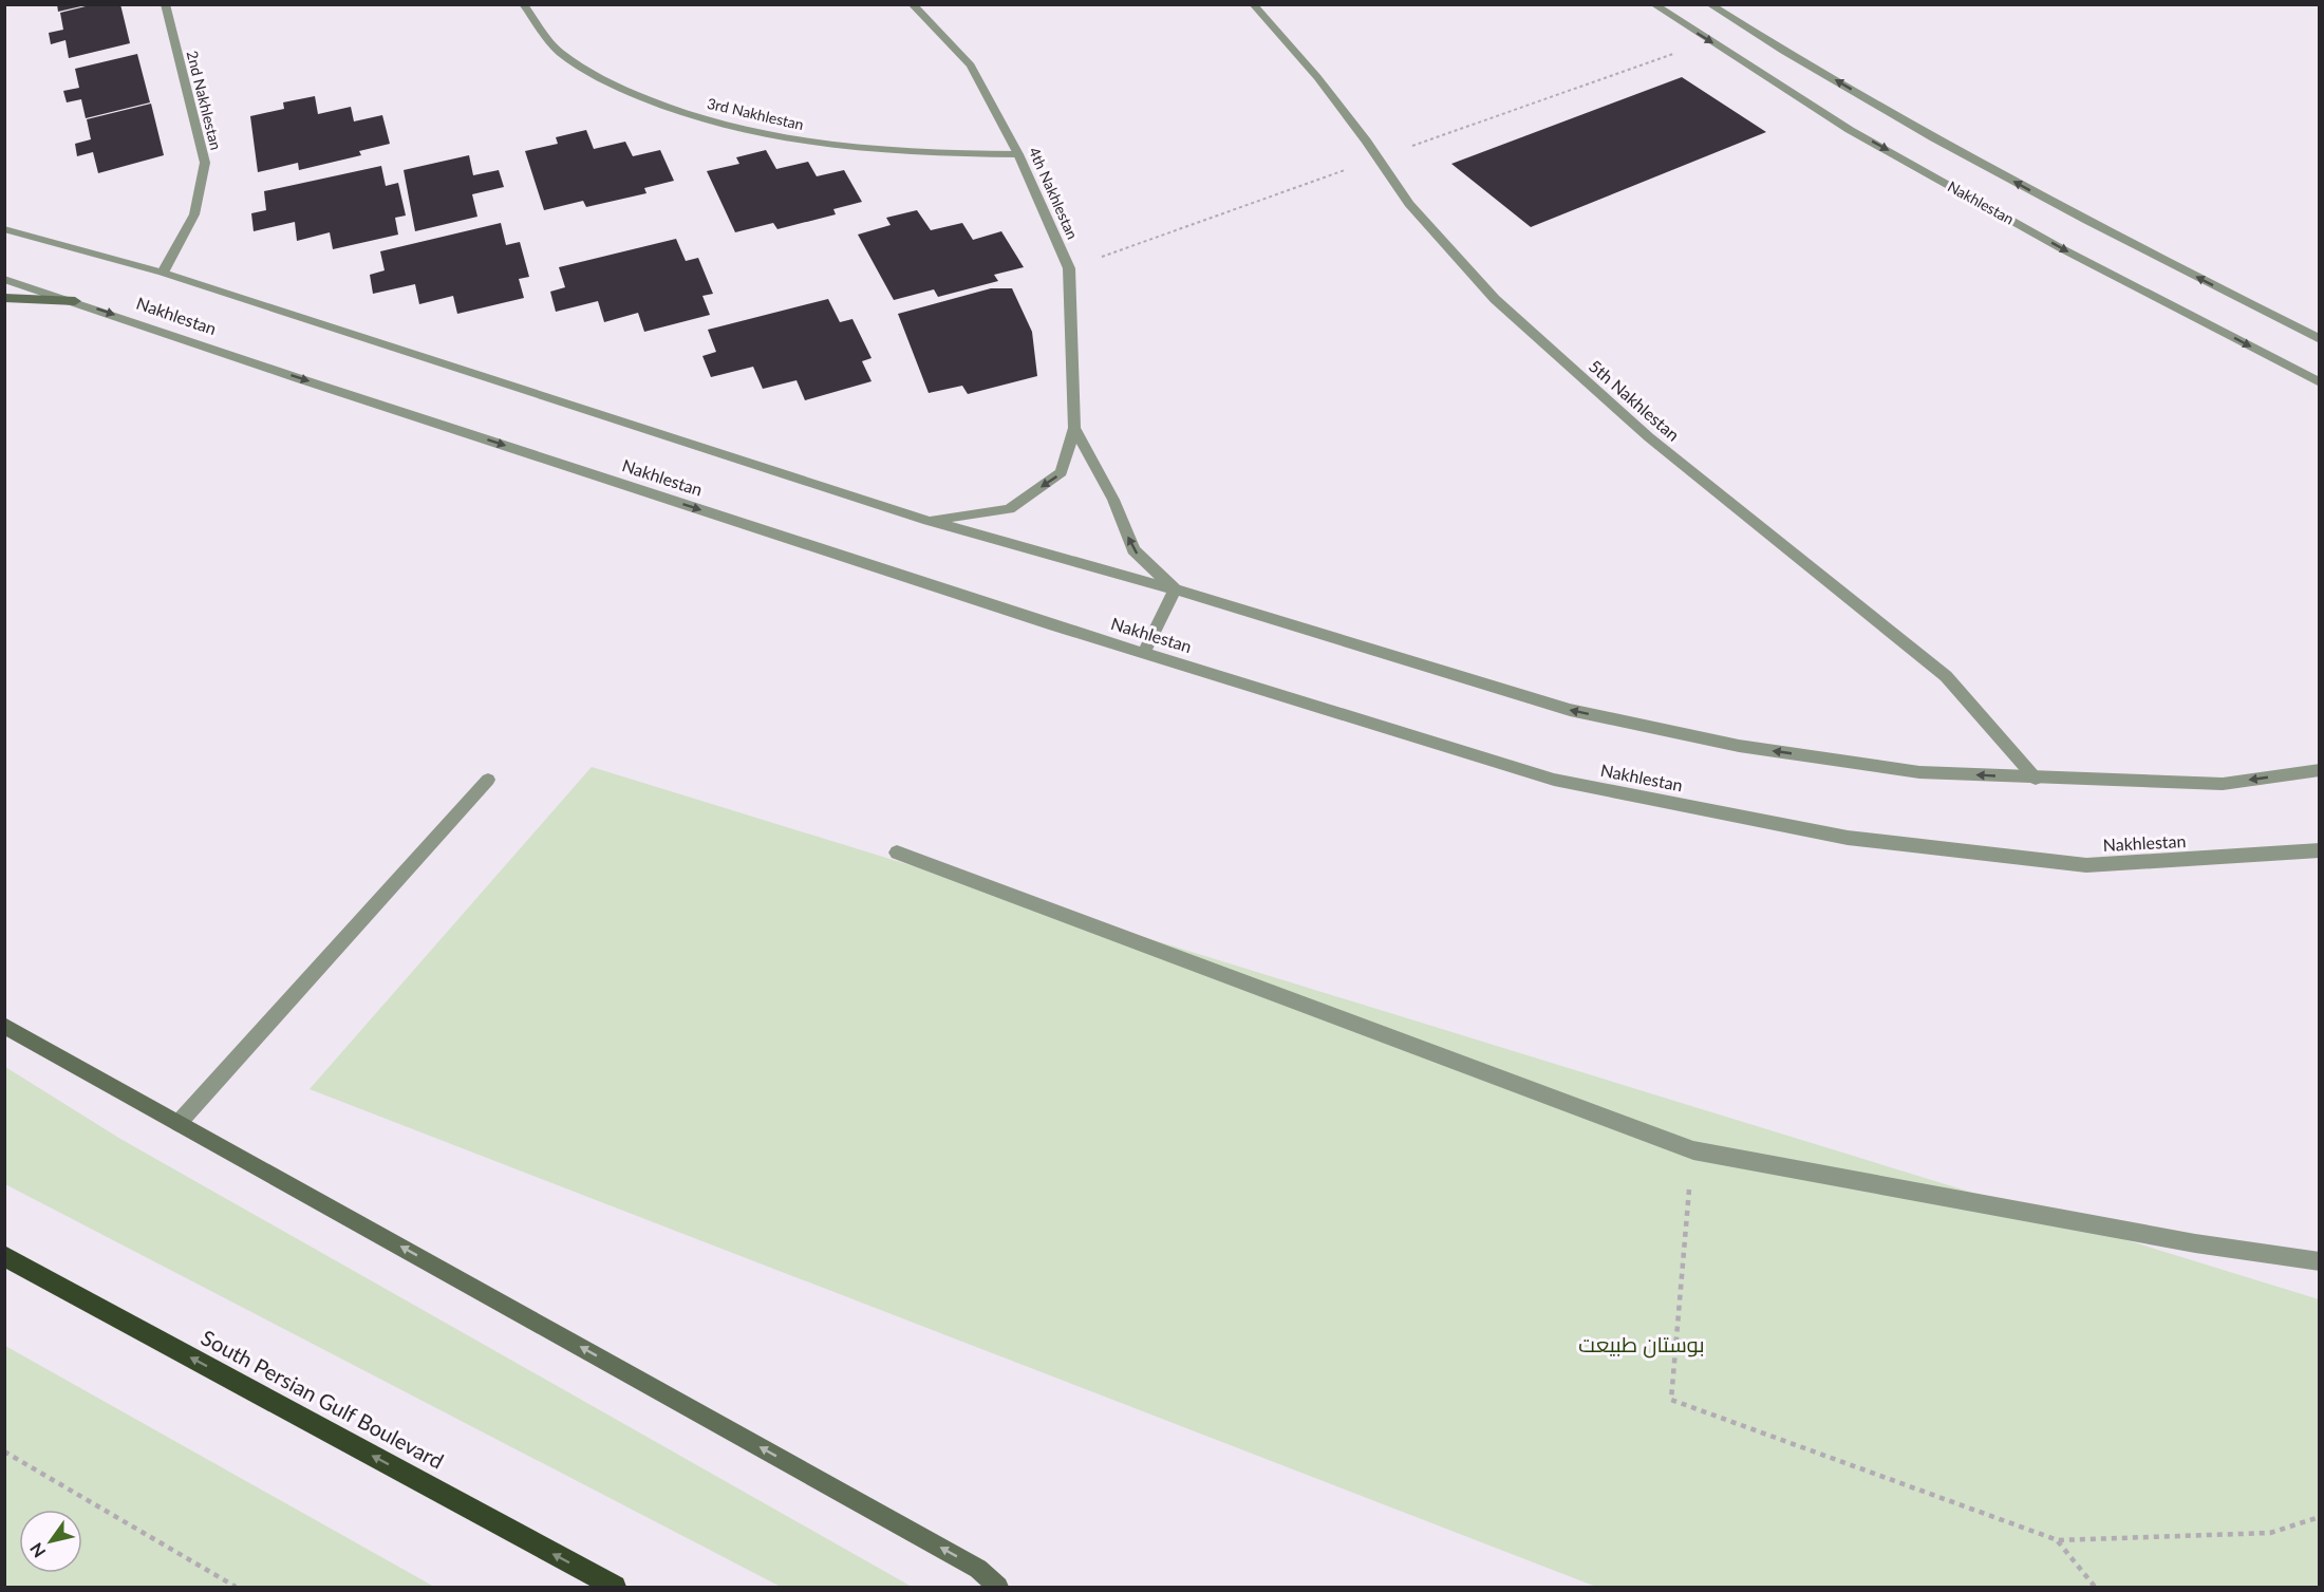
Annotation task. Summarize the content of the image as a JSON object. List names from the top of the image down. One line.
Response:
{"streets":{"highway":["South Persian Gulf Boulevard"],"street":["2nd Nakhlestan","3rd Nakhlestan","4th Nakhlestan","Nakhlestan","5th Nakhlestan"]},"crossings":[["2nd Nakhlestan","Nakhlestan"],["3rd Nakhlestan","4th Nakhlestan"],["Nakhlestan","5th Nakhlestan"]],"one_way":["South Persian Gulf Boulevard"],"parks":["بوستان طبیعت"],"north":"bottom left"}
